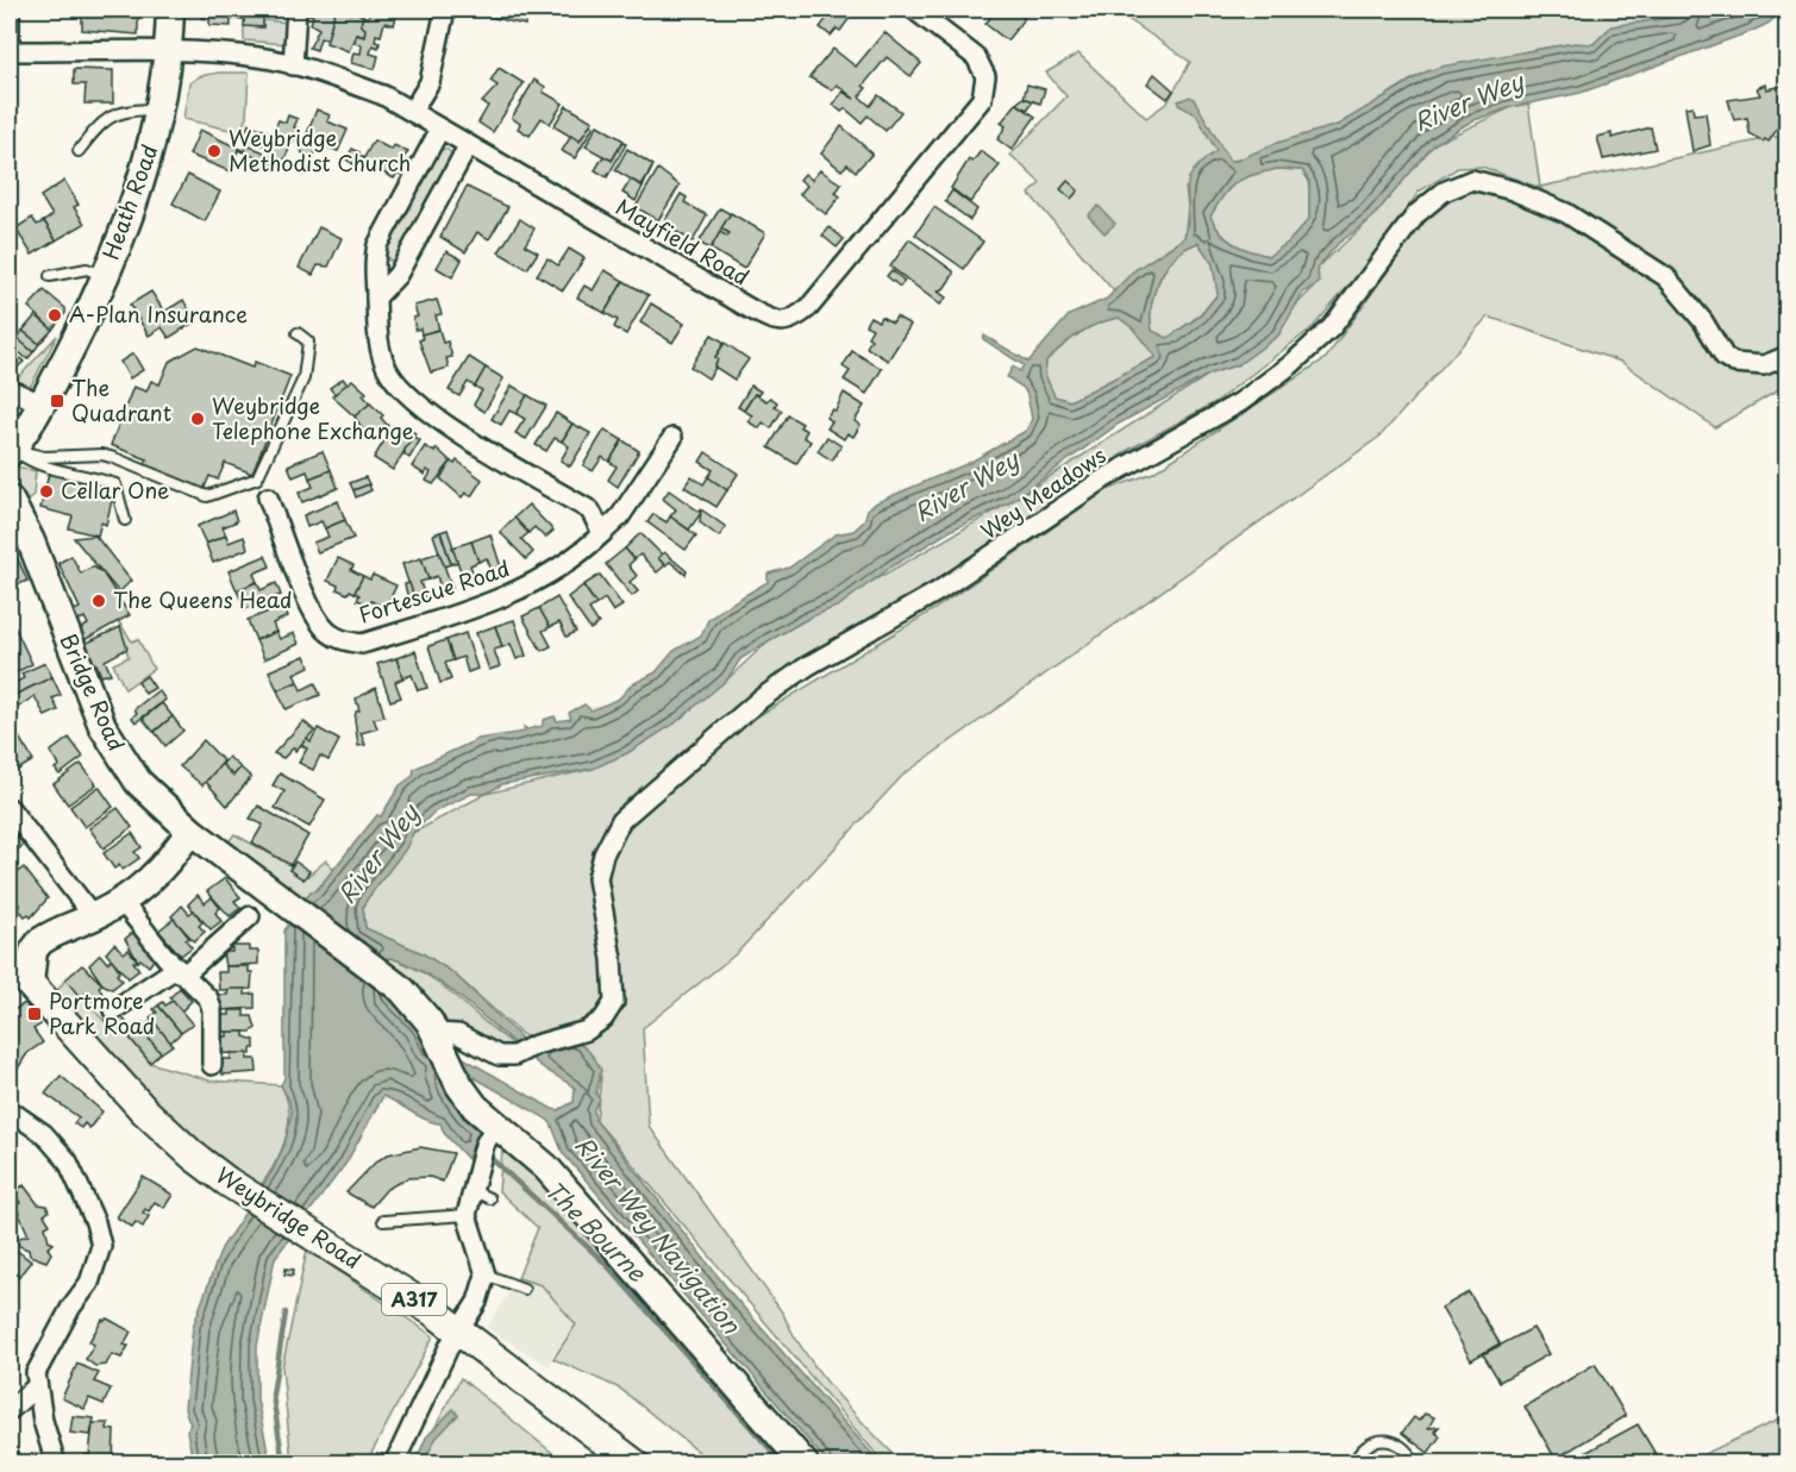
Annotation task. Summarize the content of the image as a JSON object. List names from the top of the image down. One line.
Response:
{"streets":{"main road":["Weybridge Road","A317"],"street":["Heath Road","Mayfield Road","Wey Meadows","Fortescue Road","Bridge Road"]},"crossings":[["Heath Road","Mayfield Road"],["Wey Meadows","Bridge Road"]],"water":["River Wey","The Bourne","River Wey Navigation"],"places":{"other":["Weybridge Methodist Church","A-Plan Insurance","Weybridge Telephone Exchange","Cellar One","The Queens Head"],"transit":["The Quadrant","Portmore Park Road"]}}
